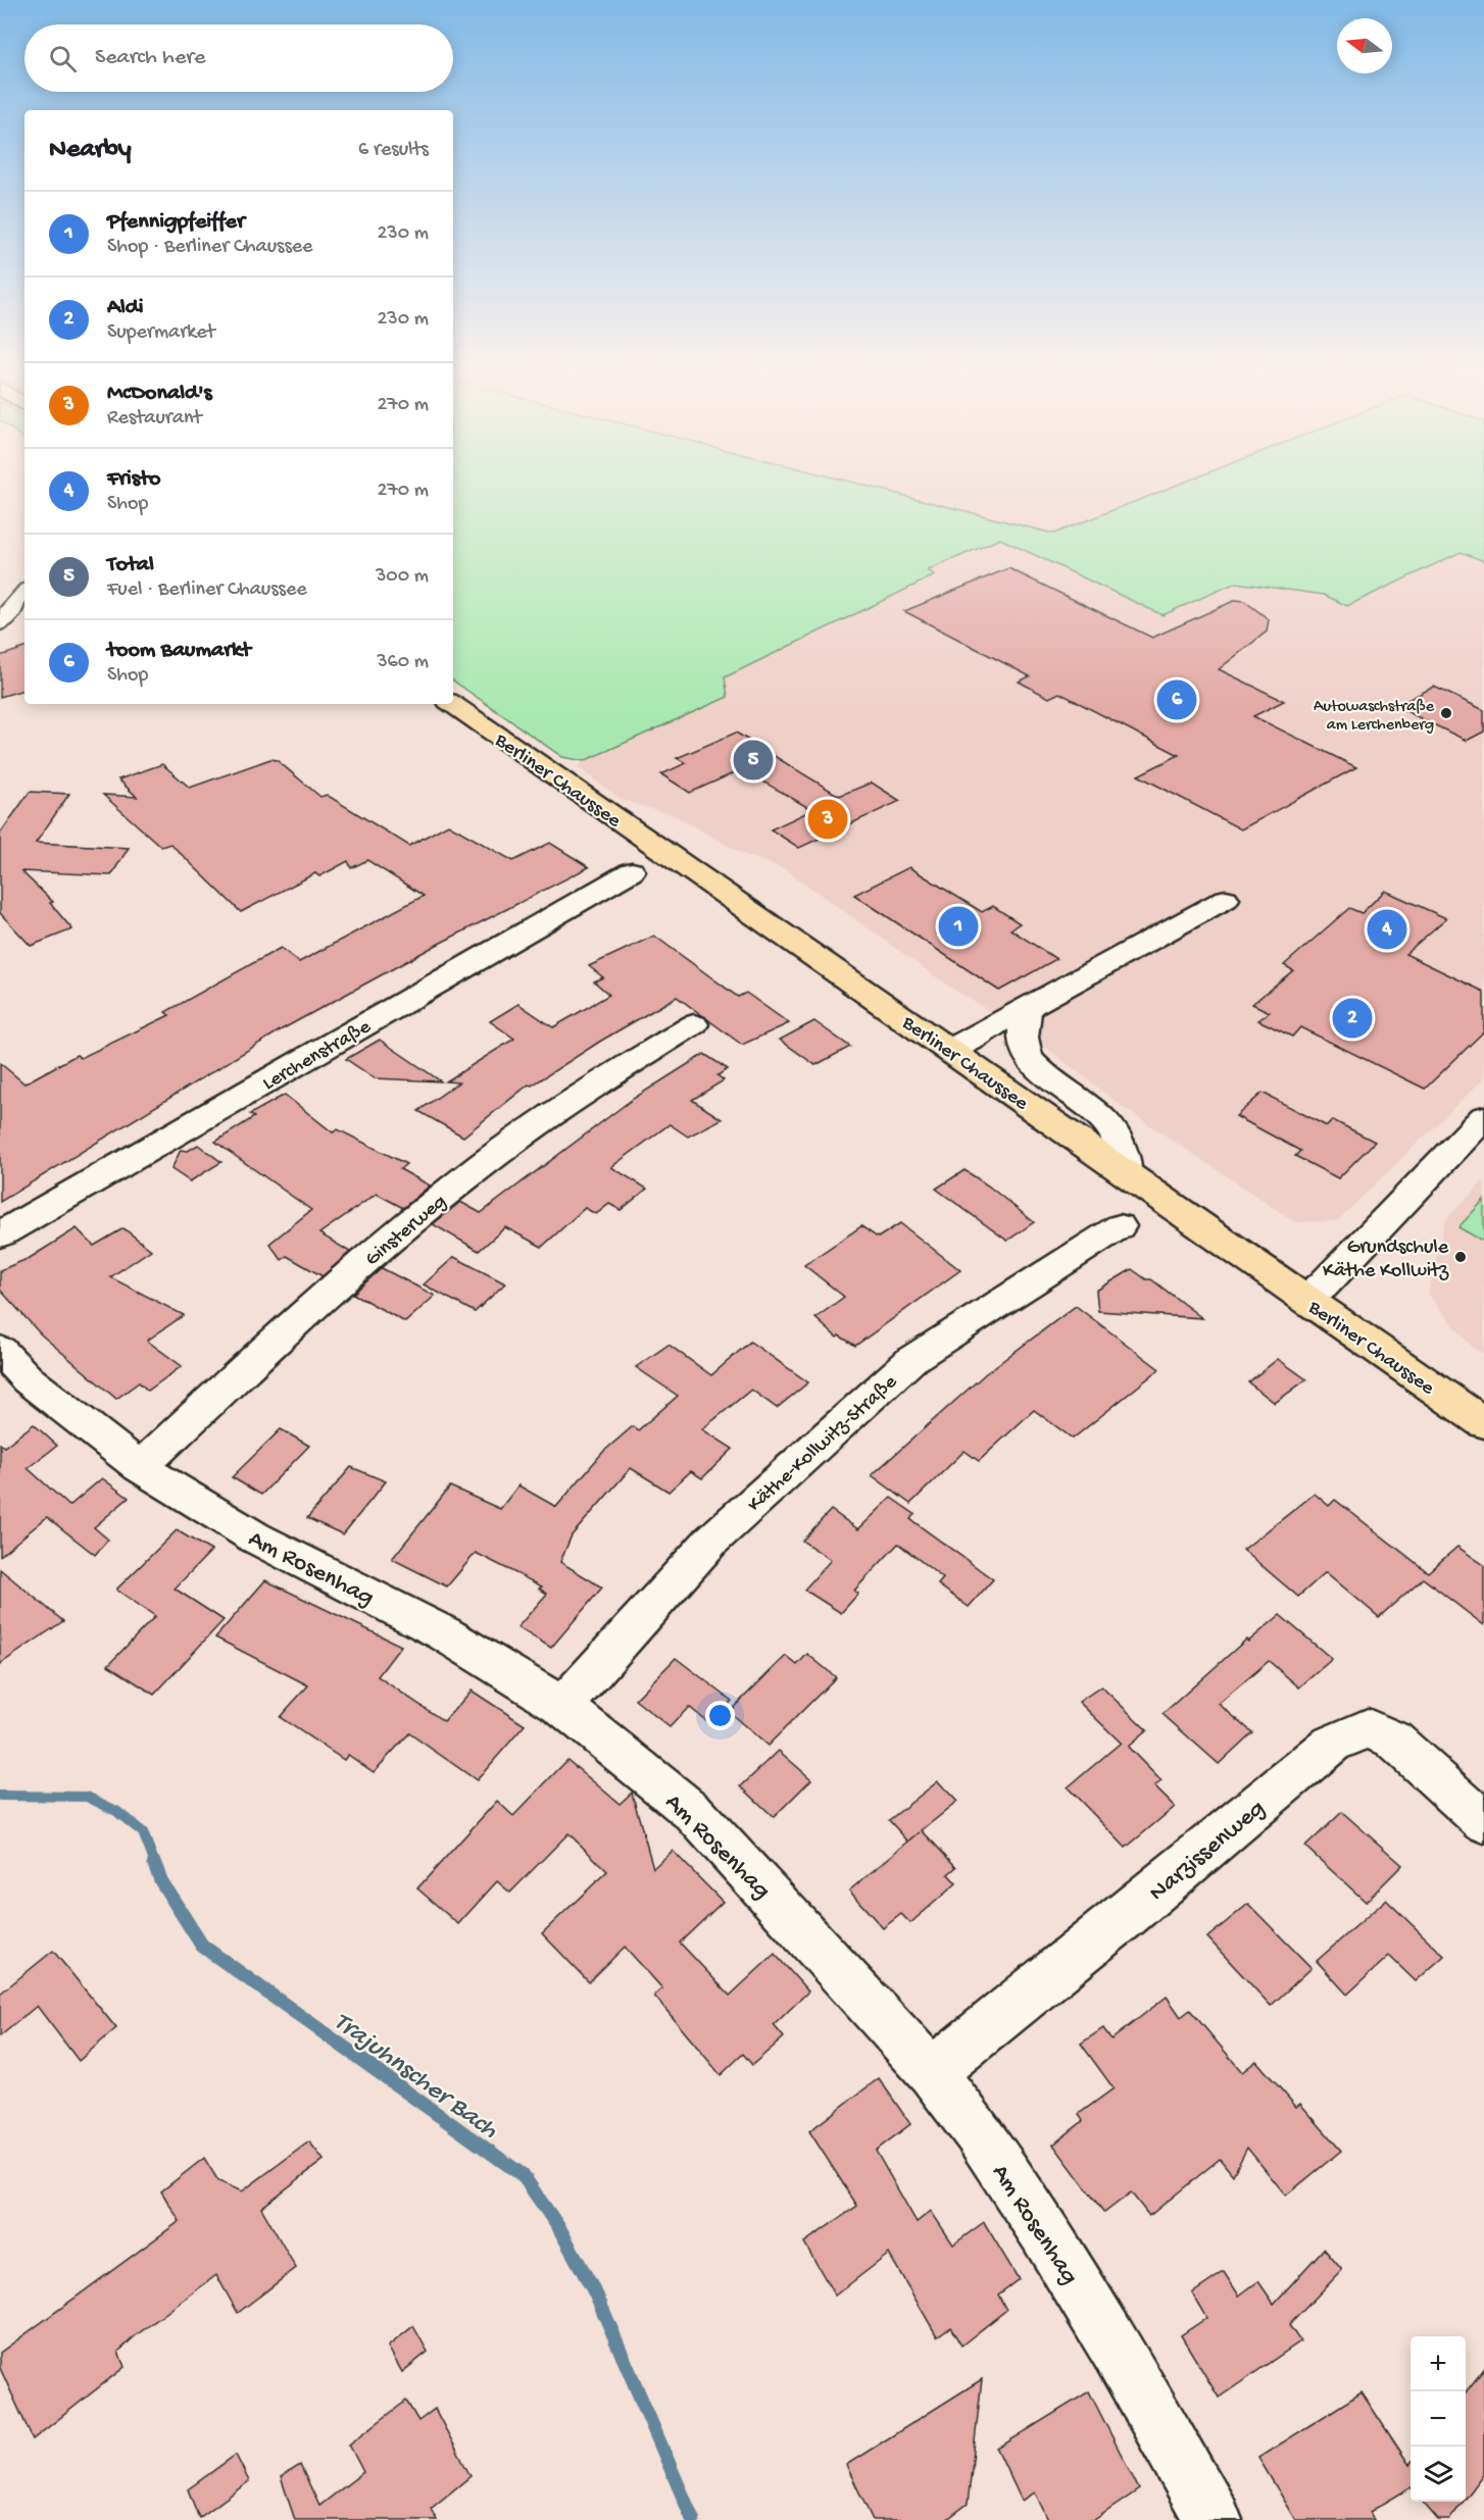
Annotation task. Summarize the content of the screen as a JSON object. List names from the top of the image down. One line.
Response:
{"streets":{"main road":["Berliner Chaussee"],"street":["Lerchenstraße","Ginsterweg","Käthe-Kollwitz-Straße","Am Rosenhag","Narzissenweg"]},"crossings":[["Ginsterweg","Am Rosenhag"],["Käthe-Kollwitz-Straße","Am Rosenhag"],["Am Rosenhag","Narzissenweg"]],"water":["Trajuhnscher Bach"],"places":["Autowaschstraße am Lerchenberg","Grundschule Käthe Kollwitz"],"north":"left","page":{"search":"Search here","heading":["Nearby","6 results"],"list":[{"mark":"1","name":"Pfennigpfeiffer","note":"Shop · Berliner Chaussee","value":"230 m"},{"mark":"2","name":"Aldi","note":"Supermarket","value":"230 m"},{"mark":"3","name":"McDonald's","note":"Restaurant","value":"270 m"},{"mark":"4","name":"Fristo","note":"Shop","value":"270 m"},{"mark":"5","name":"Total","note":"Fuel · Berliner Chaussee","value":"300 m"},{"mark":"6","name":"toom Baumarkt","note":"Shop","value":"360 m"}],"pins":["6","5","3","1","4","2"],"map_buttons":["+","−"]}}
